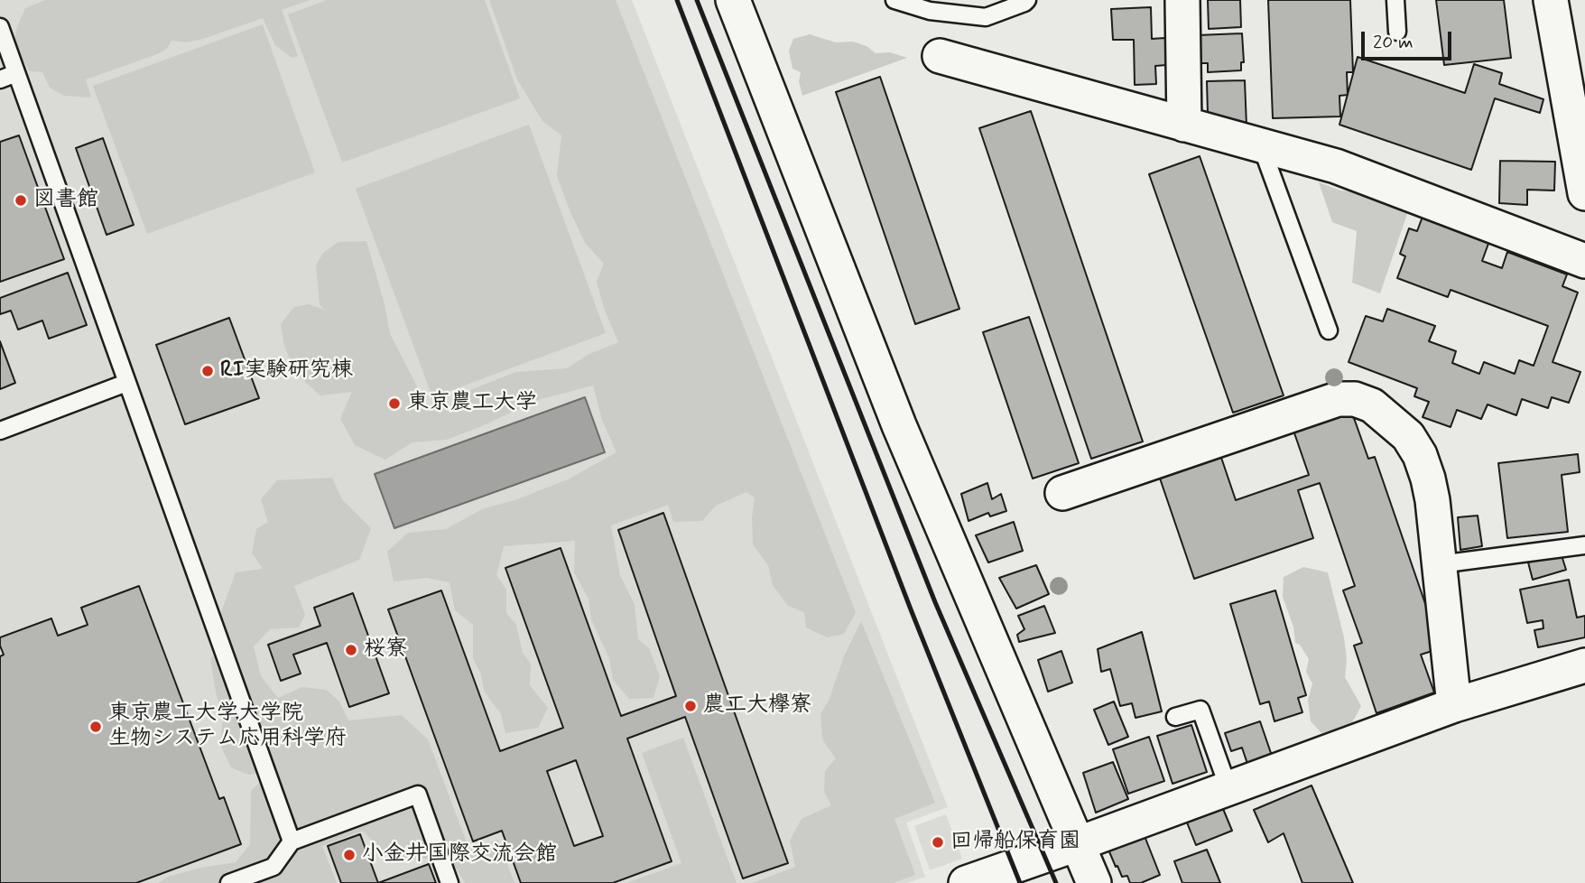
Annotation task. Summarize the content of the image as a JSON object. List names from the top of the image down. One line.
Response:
{"places":["図書館","RI実験研究棟","東京農工大学","桜寮","農工大欅寮","東京農工大学大学院 生物システム応用科学府","回帰船保育園","小金井国際交流会館"],"scale_bar":"20 m"}
